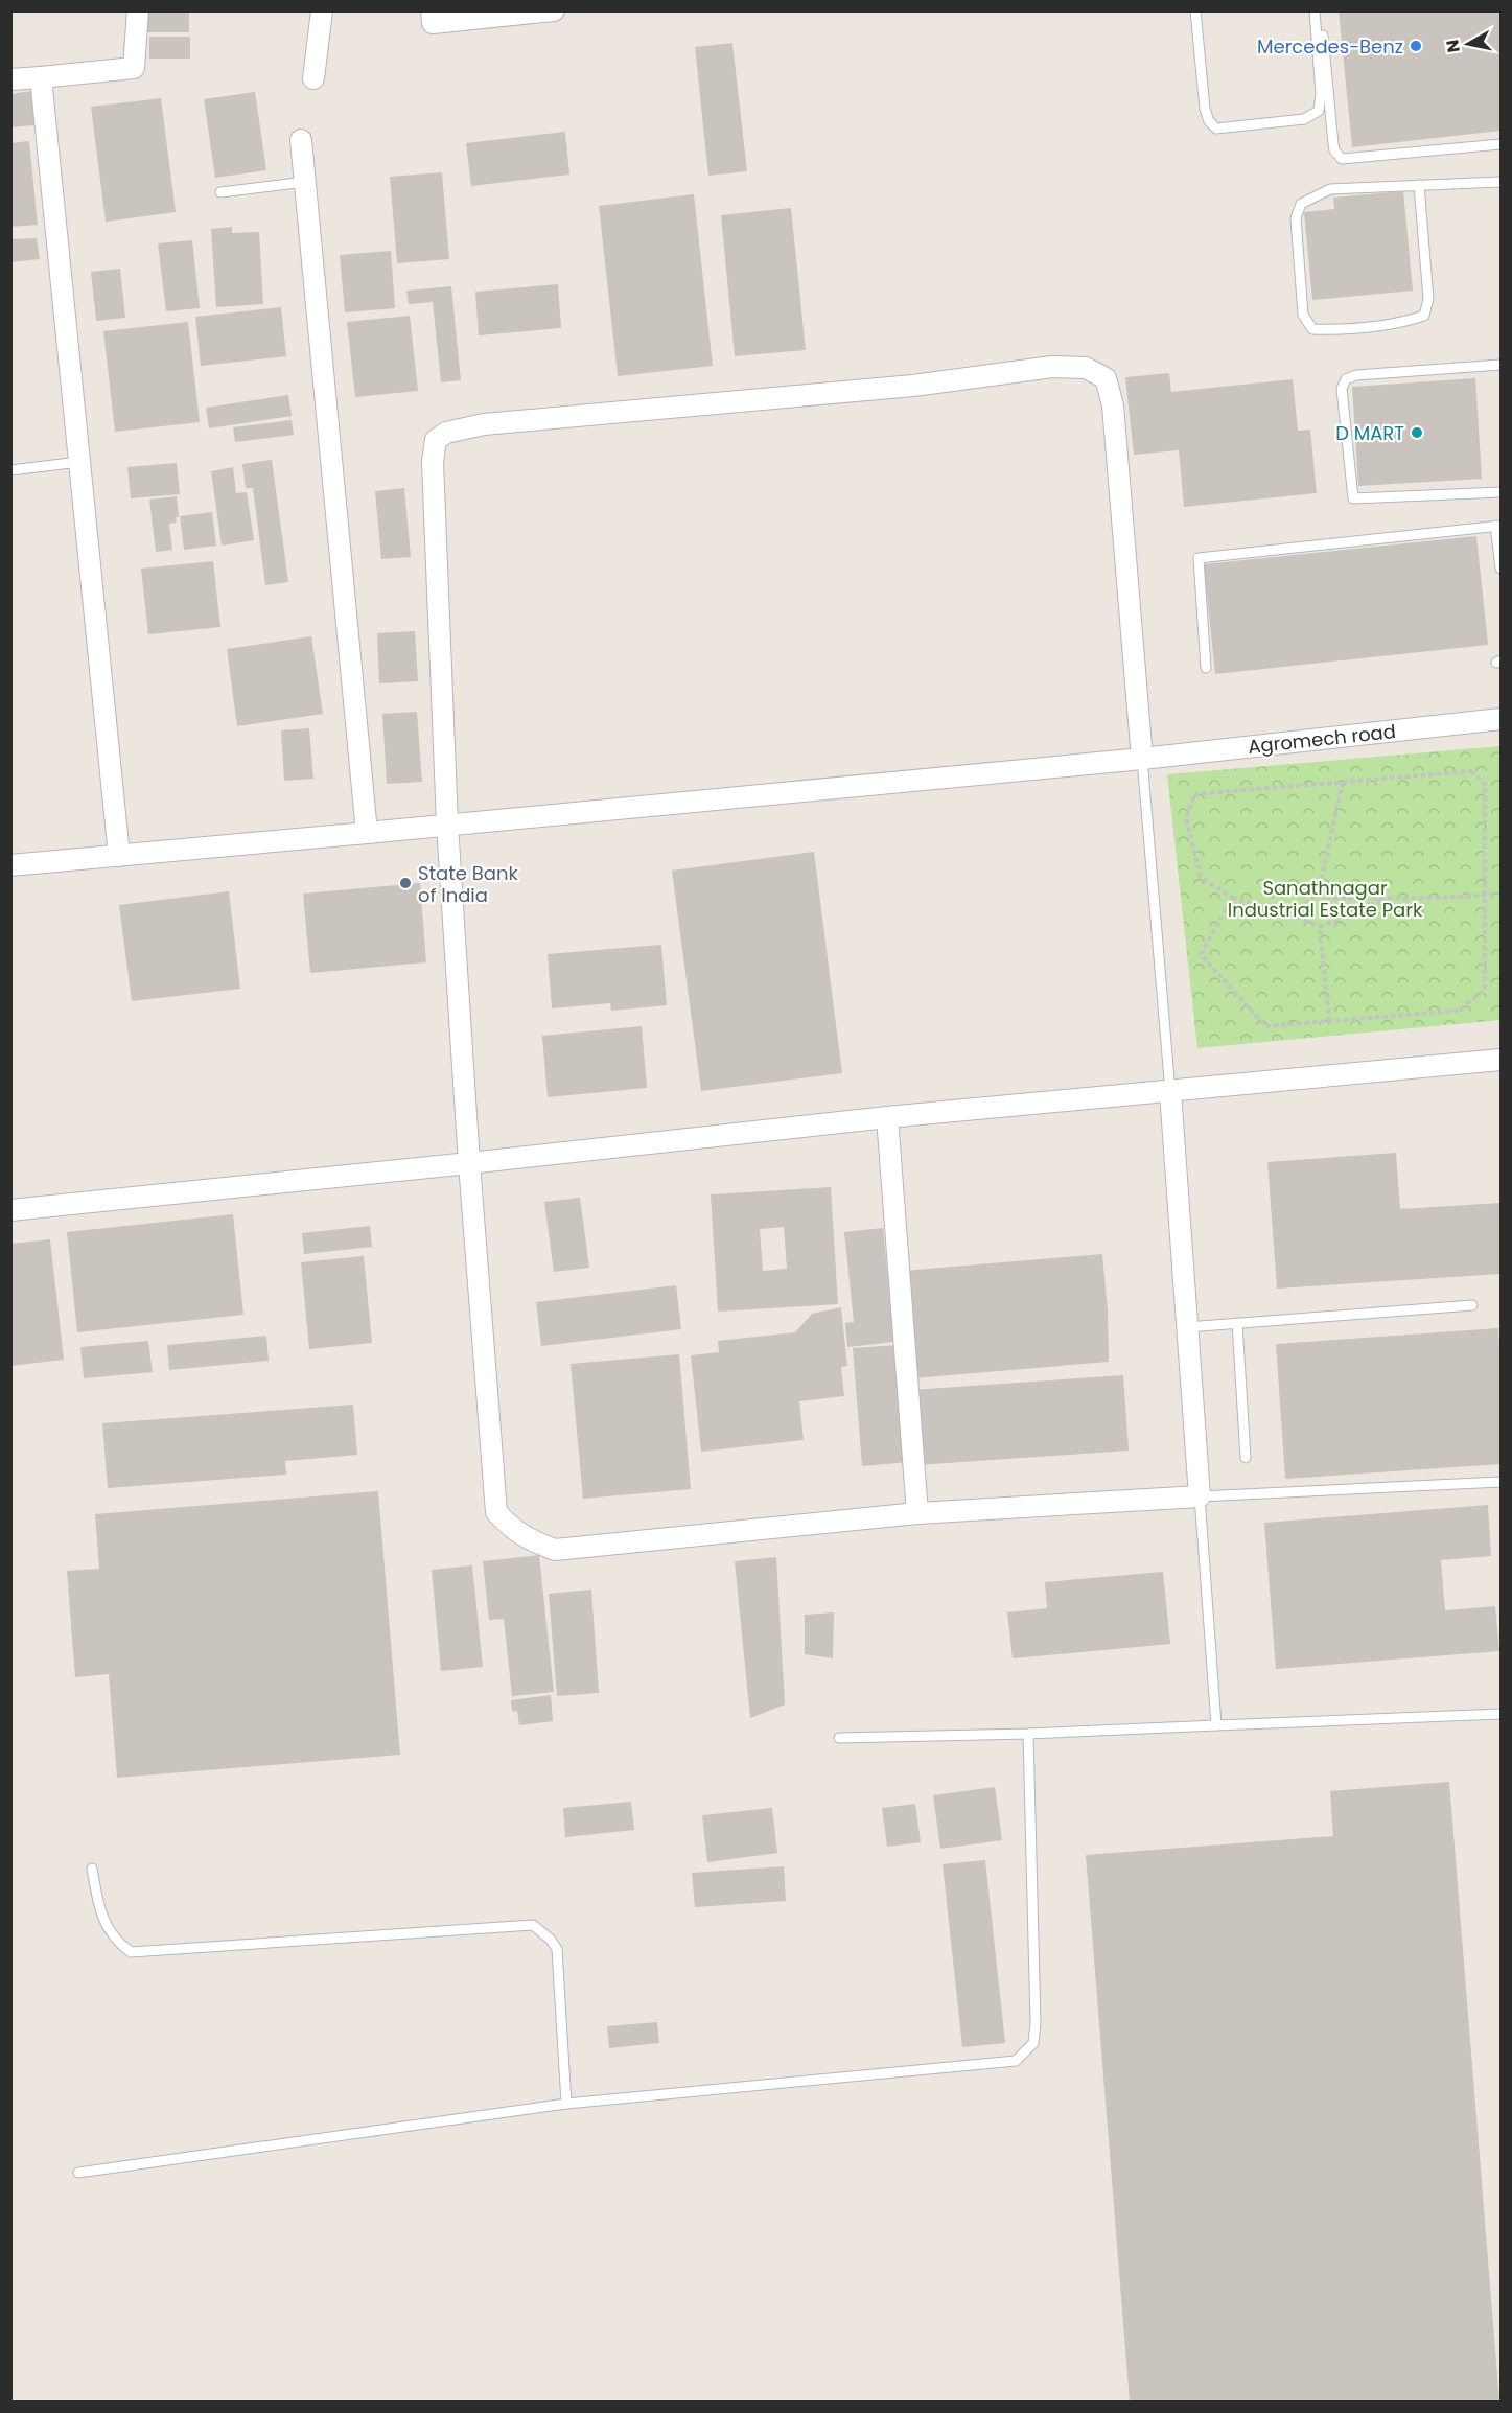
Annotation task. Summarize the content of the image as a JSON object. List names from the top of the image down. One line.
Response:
{"streets":{"street":["Agromech road"]},"parks":["Sanathnagar Industrial Estate Park"],"places":["Mercedes-Benz","D MART","State Bank of India"],"north":"left"}
